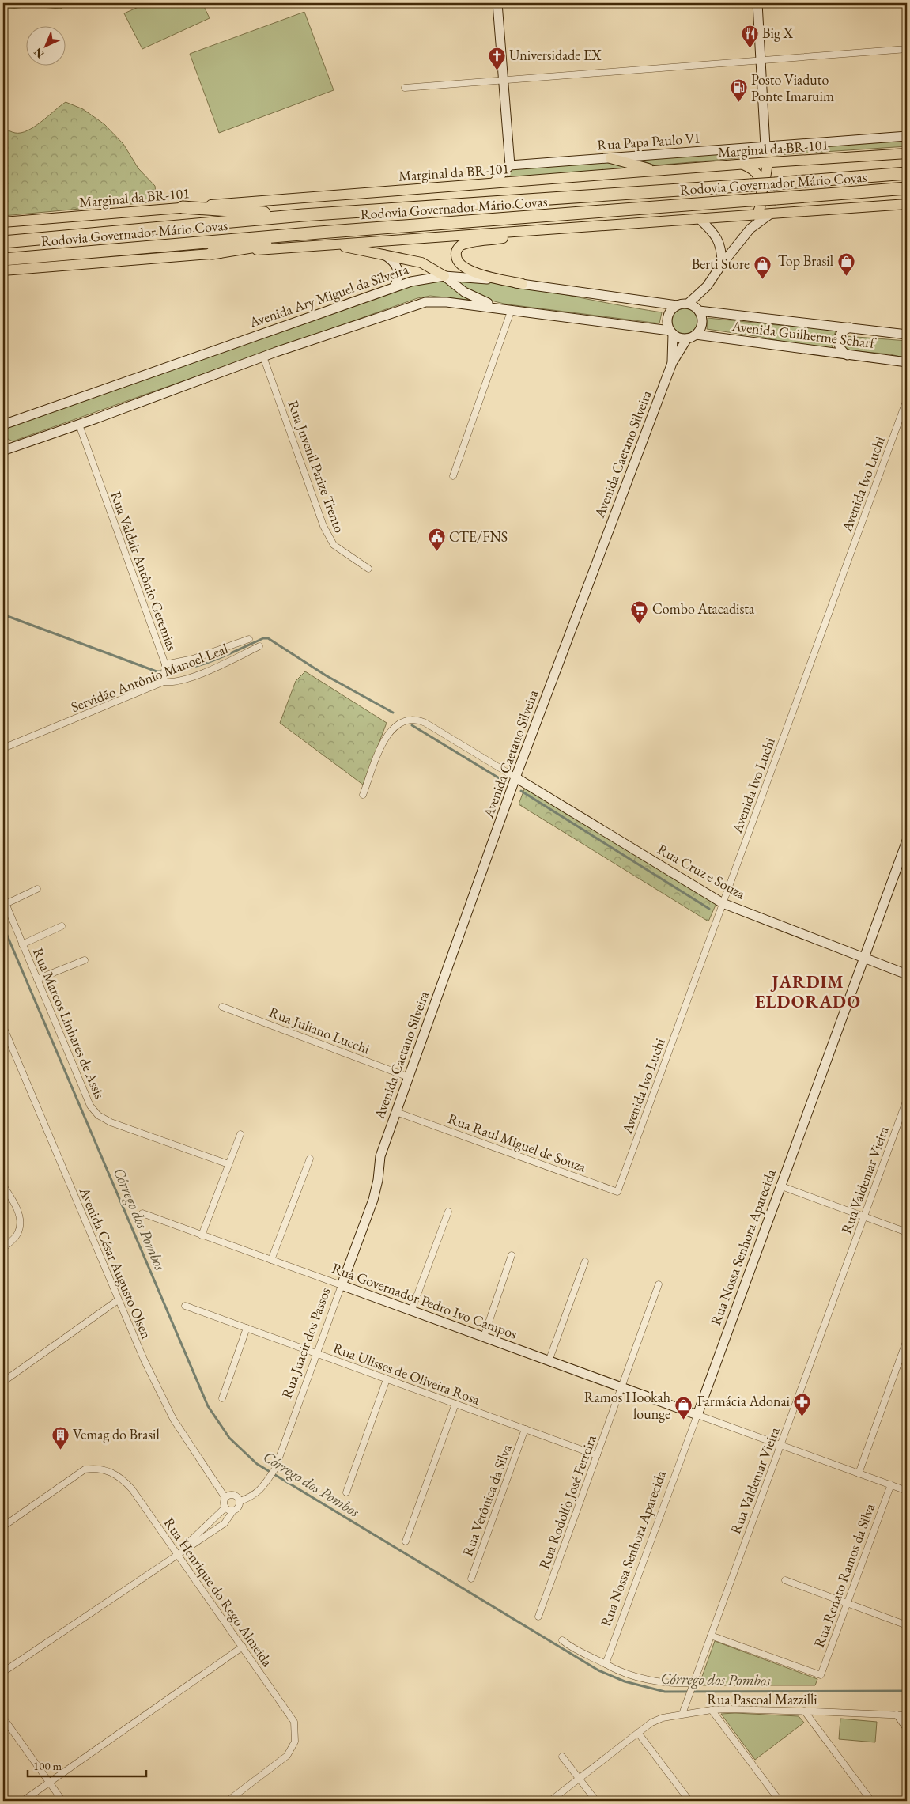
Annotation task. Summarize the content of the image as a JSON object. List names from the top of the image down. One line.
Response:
{"streets":{"highway":["Rodovia Governador Mário Covas"],"main road":["Marginal da BR-101"],"street":["Rua Papa Paulo VI","Avenida Ary Miguel da Silveira","Avenida Guilherme Scharf","Avenida Caetano Silveira","Rua Juvenil Parize Trento","Avenida Ivo Luchi","Rua Valdair Antônio Geremias","Servidão Antônio Manoel Leal","Rua Cruz e Souza","Rua Marcos Linhares de Assis","Rua Juliano Lucchi","Rua Raul Miguel de Souza","Rua Valdemar Vieira","Rua Nossa Senhora Aparecida","Avenida César Augusto Olsen","Rua Governador Pedro Ivo Campos","Rua Juacir dos Passos","Rua Ulisses de Oliveira Rosa","Rua Verônica da Silva","Rua Rodolfo José Ferreira","Rua Renato Ramos da Silva","Rua Henrique do Rego Almeida","Rua Pascoal Mazzilli"]},"crossings":[["Avenida Ary Miguel da Silveira","Avenida Guilherme Scharf"],["Avenida Ary Miguel da Silveira","Avenida Caetano Silveira"],["Avenida Guilherme Scharf","Avenida Caetano Silveira"],["Avenida Caetano Silveira","Rua Cruz e Souza"],["Avenida Caetano Silveira","Rua Juliano Lucchi"],["Avenida Caetano Silveira","Rua Raul Miguel de Souza"],["Avenida Caetano Silveira","Rua Juacir dos Passos"],["Avenida Ivo Luchi","Rua Cruz e Souza"],["Avenida Ivo Luchi","Rua Raul Miguel de Souza"],["Rua Cruz e Souza","Rua Nossa Senhora Aparecida"],["Rua Valdemar Vieira","Rua Renato Ramos da Silva"],["Rua Valdemar Vieira","Rua Pascoal Mazzilli"],["Rua Nossa Senhora Aparecida","Rua Governador Pedro Ivo Campos"],["Avenida César Augusto Olsen","Rua Juacir dos Passos"],["Rua Governador Pedro Ivo Campos","Rua Juacir dos Passos"],["Rua Governador Pedro Ivo Campos","Rua Rodolfo José Ferreira"],["Rua Juacir dos Passos","Rua Ulisses de Oliveira Rosa"],["Rua Ulisses de Oliveira Rosa","Rua Verônica da Silva"],["Rua Ulisses de Oliveira Rosa","Rua Rodolfo José Ferreira"]],"districts":["JARDIM ELDORADO"],"water":["Córrego dos Pombos"],"places":{"restaurant":["Big X"],"church":["Universidade EX"],"fuel station":["Posto Viaduto Ponte Imaruim"],"shop":["Top Brasil","Berti Store","Ramos Hookah lounge"],"public building":["CTE/FNS"],"supermarket":["Combo Atacadista"],"pharmacy":["Farmácia Adonai"],"building":["Vemag do Brasil"]},"scale_bar":"100 m","north":"bottom left"}
